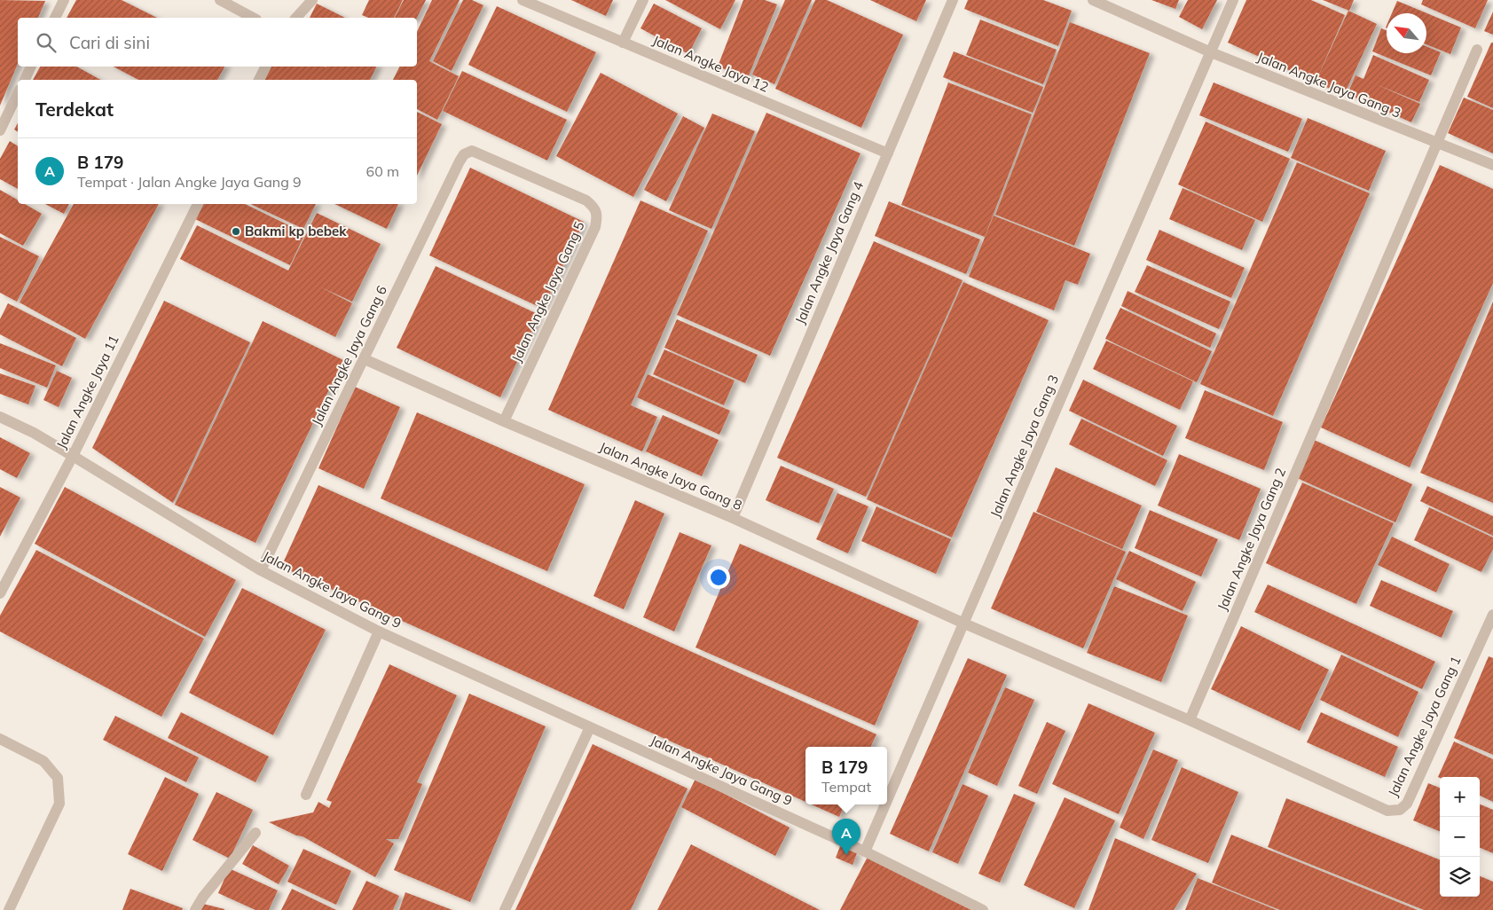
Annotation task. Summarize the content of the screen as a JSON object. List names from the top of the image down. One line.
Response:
{"streets":{"street":["Jalan Angke Jaya 12","Jalan Angke Jaya Gang 3","Jalan Angke Jaya Gang 4","Jalan Angke Jaya Gang 5","Jalan Angke Jaya Gang 6","Jalan Angke Jaya 11","Jalan Angke Jaya Gang 8","Jalan Angke Jaya Gang 2","Jalan Angke Jaya Gang 9","Jalan Angke Jaya Gang 1"]},"crossings":[["Jalan Angke Jaya 12","Jalan Angke Jaya Gang 4"],["Jalan Angke Jaya Gang 3","Jalan Angke Jaya Gang 8"],["Jalan Angke Jaya Gang 3","Jalan Angke Jaya Gang 2"],["Jalan Angke Jaya Gang 3","Jalan Angke Jaya Gang 9"],["Jalan Angke Jaya Gang 4","Jalan Angke Jaya Gang 8"],["Jalan Angke Jaya Gang 5","Jalan Angke Jaya Gang 6"],["Jalan Angke Jaya Gang 5","Jalan Angke Jaya Gang 8"],["Jalan Angke Jaya Gang 6","Jalan Angke Jaya Gang 8"],["Jalan Angke Jaya Gang 6","Jalan Angke Jaya Gang 9"],["Jalan Angke Jaya 11","Jalan Angke Jaya Gang 9"],["Jalan Angke Jaya Gang 2","Jalan Angke Jaya Gang 1"]],"places":["Bakmi kp bebek"],"north":"top left","page":{"search":"Cari di sini","heading":"Terdekat","list":[{"mark":"A","name":"B 179","note":"Tempat · Jalan Angke Jaya Gang 9","value":"60 m"}],"popup":["B 179","Tempat"],"map_buttons":["+","−"],"pins":"A"}}
